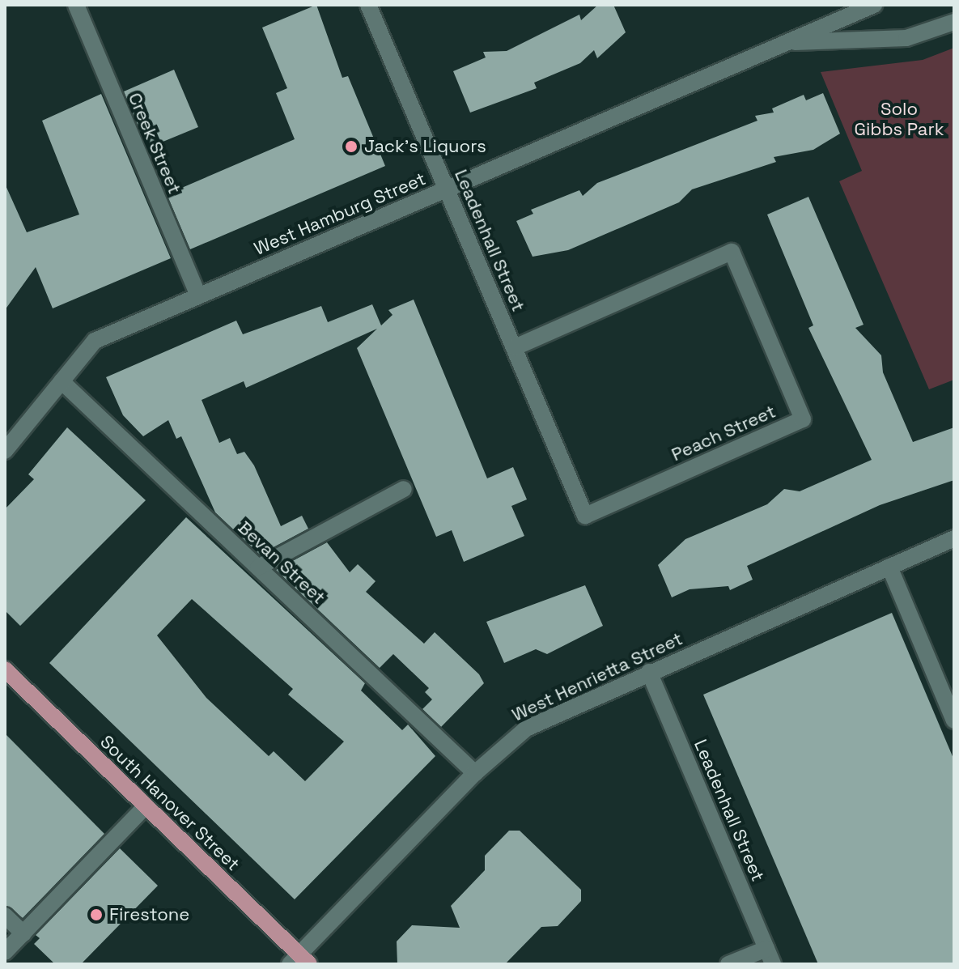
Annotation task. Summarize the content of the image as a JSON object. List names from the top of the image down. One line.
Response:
{"streets":{"main road":["South Hanover Street"],"street":["Creek Street","West Hamburg Street","Leadenhall Street","Peach Street","Bevan Street","West Henrietta Street"]},"crossings":[["Creek Street","West Hamburg Street"],["West Hamburg Street","Leadenhall Street"],["West Hamburg Street","Bevan Street"],["Leadenhall Street","Peach Street"],["Leadenhall Street","West Henrietta Street"],["Bevan Street","West Henrietta Street"],["West Henrietta Street","South Hanover Street"]],"parks":["Solo Gibbs Park"],"places":["Jack's Liquors","Firestone"]}
